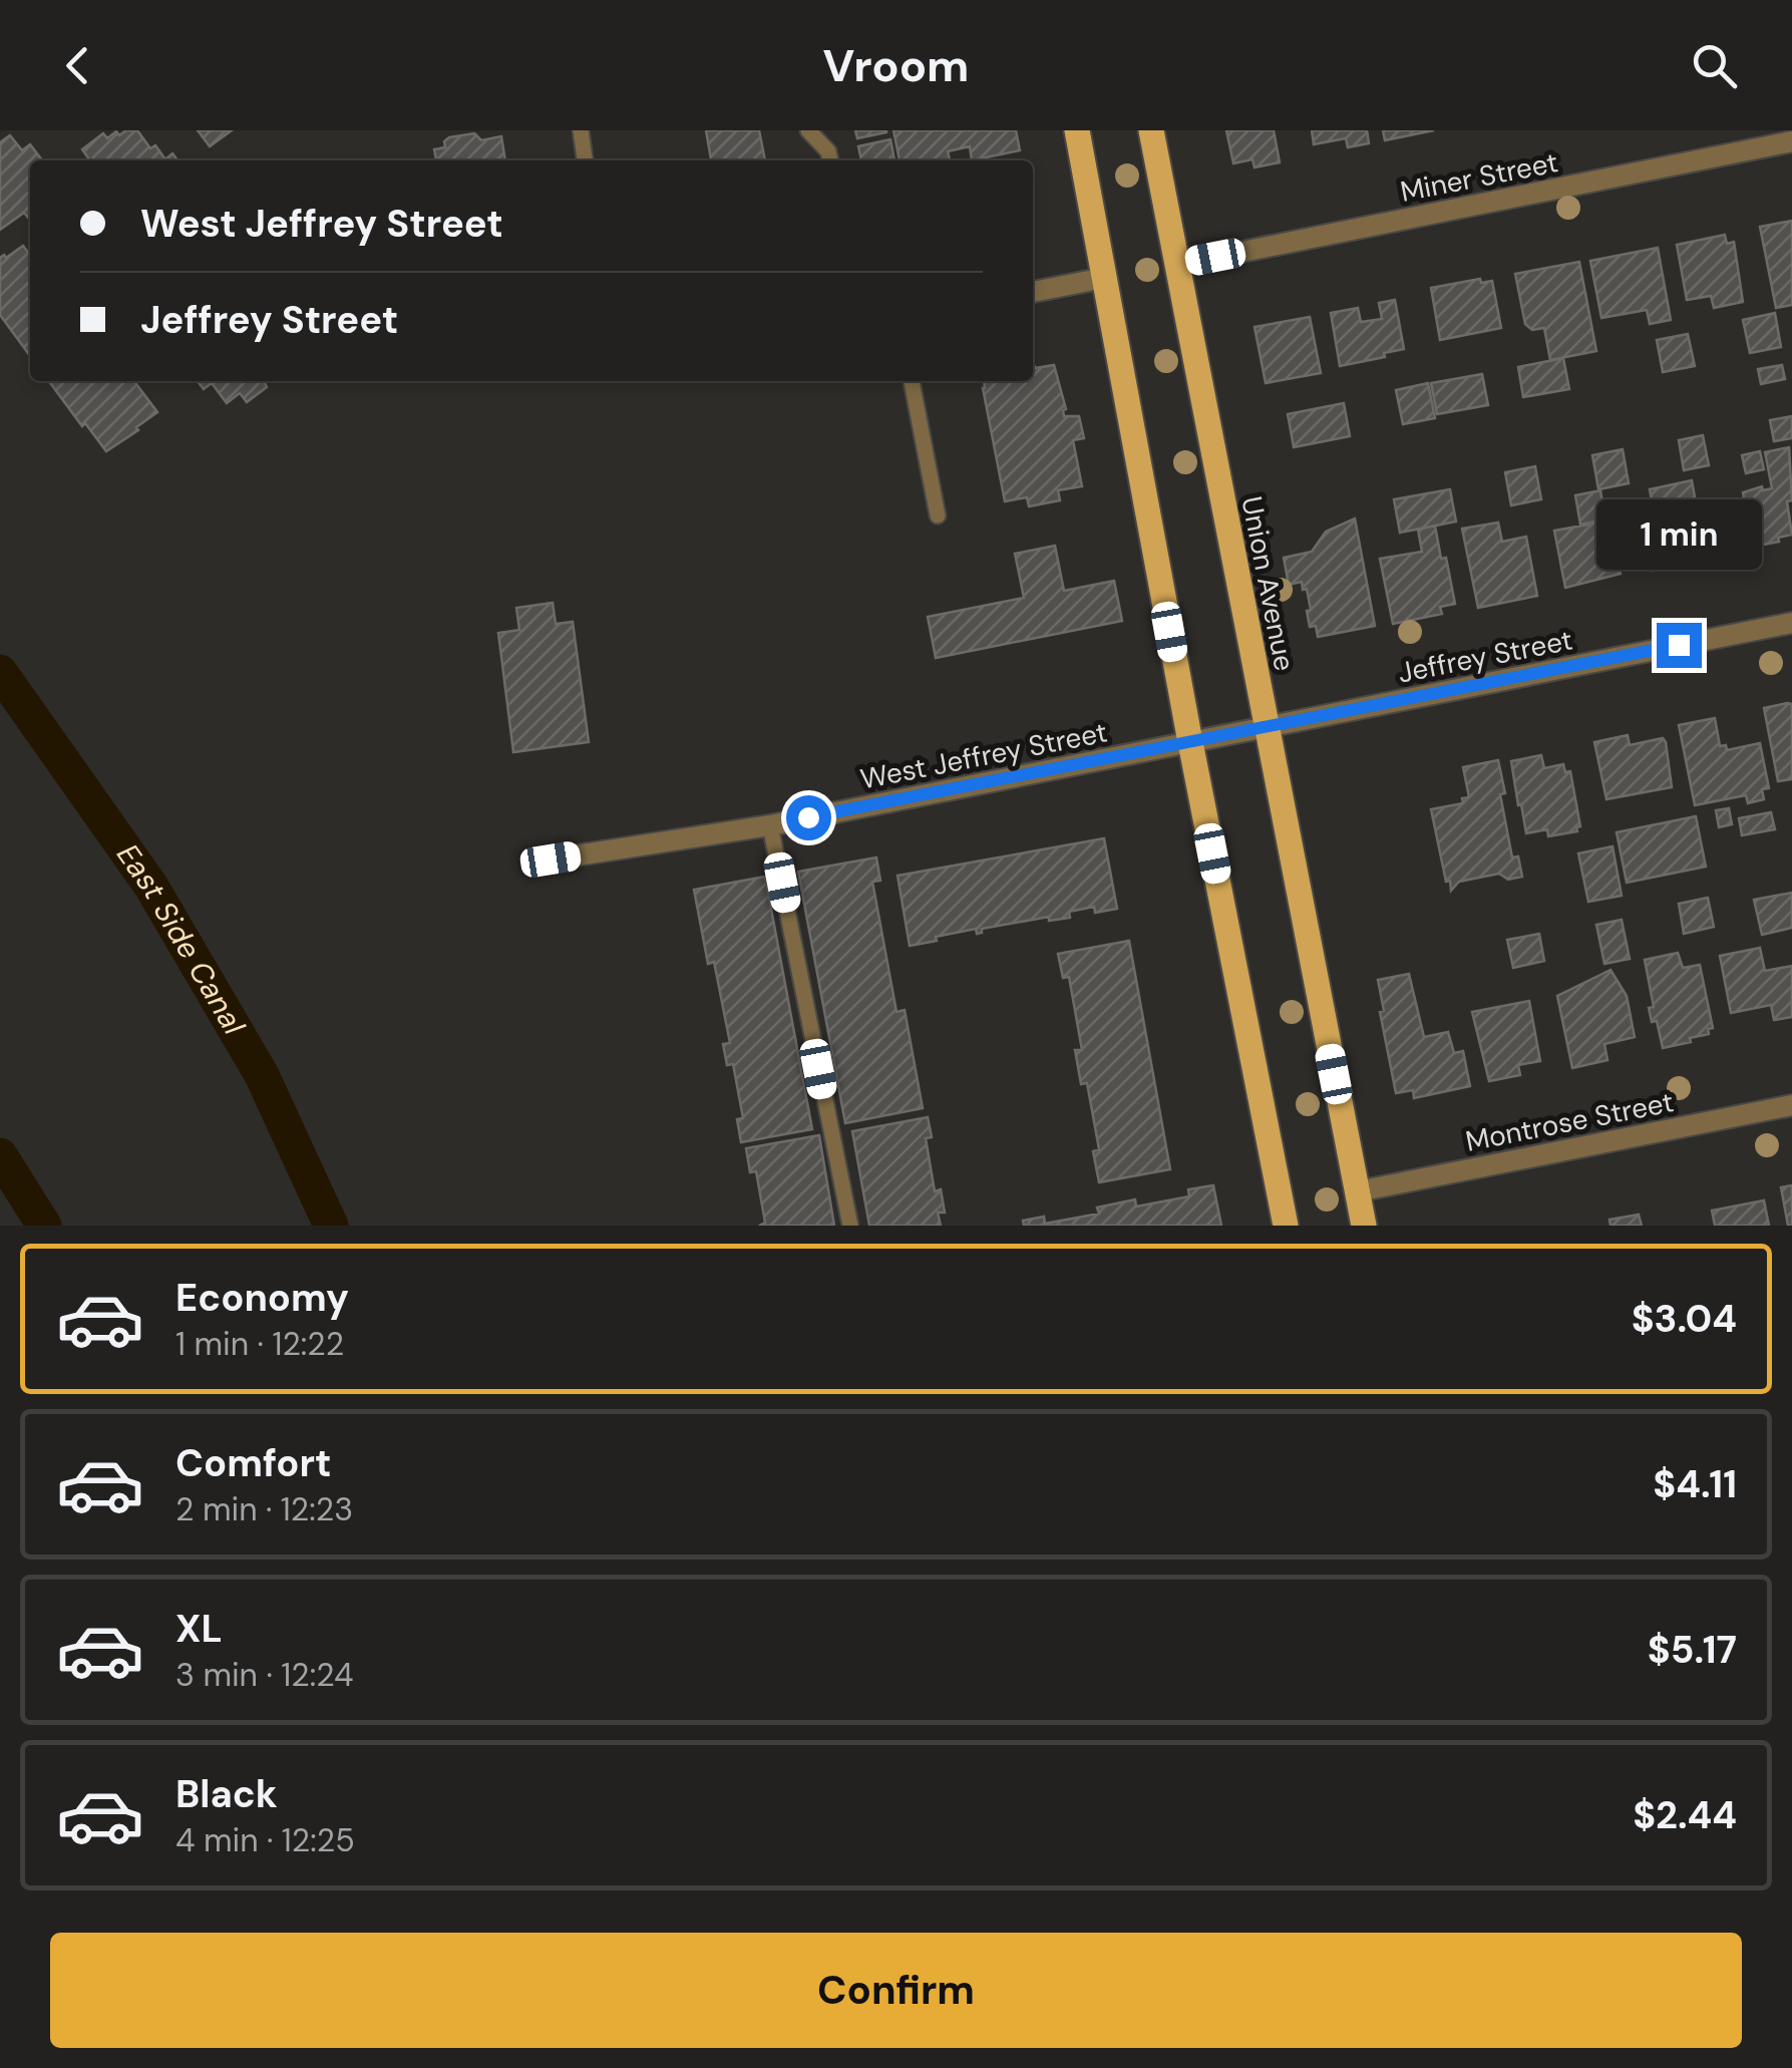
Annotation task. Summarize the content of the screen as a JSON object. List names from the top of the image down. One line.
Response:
{"streets":{"main road":["Union Avenue"],"street":["Miner Street","Jeffrey Street","West Jeffrey Street","Montrose Street"]},"crossings":[["Miner Street","Union Avenue"],["Union Avenue","Jeffrey Street"],["Union Avenue","Montrose Street"],["Jeffrey Street","West Jeffrey Street"]],"water":["East Side Canal"],"page":{"header":"Vroom","banner":["West Jeffrey Street","Jeffrey Street"],"bubble":"1 min","list":[{"name":"Economy","note":"1 min · 12:22","value":"$3.04"},{"name":"Comfort","note":"2 min · 12:23","value":"$4.11"},{"name":"XL","note":"3 min · 12:24","value":"$5.17"},{"name":"Black","note":"4 min · 12:25","value":"$2.44"}],"buttons":"Confirm"}}
